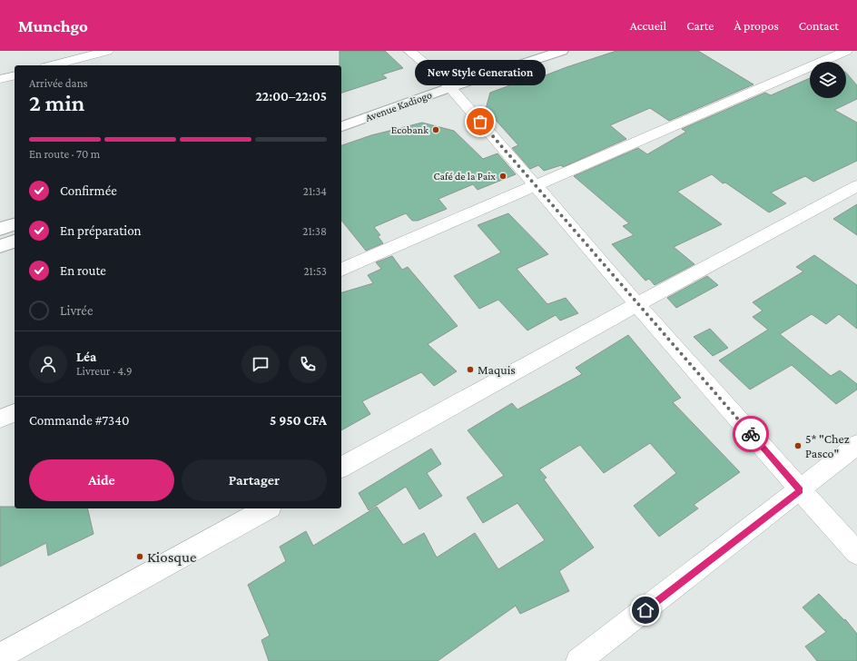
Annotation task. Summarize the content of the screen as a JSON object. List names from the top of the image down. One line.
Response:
{"streets":{"highway":["Avenue Kadiogo"]},"places":["New Style Generation","Ecobank","Café de la Paix","Maquis","5* \"Chez Pasco\"","Kiosque"],"page":{"header":"Munchgo","nav":["Accueil","Carte","À propos","Contact"],"bubble":"New Style Generation","heading":["2 min","Arrivée dans","22:00–22:05"],"panel":["Léa","Livreur · 4.9","Commande #7340","5 950 CFA"],"bar":"En route · 70 m","list":[["Confirmée","21:34"],["En préparation","21:38"],["En route","21:53"],"Livrée"],"buttons":["Aide","Partager"]}}
